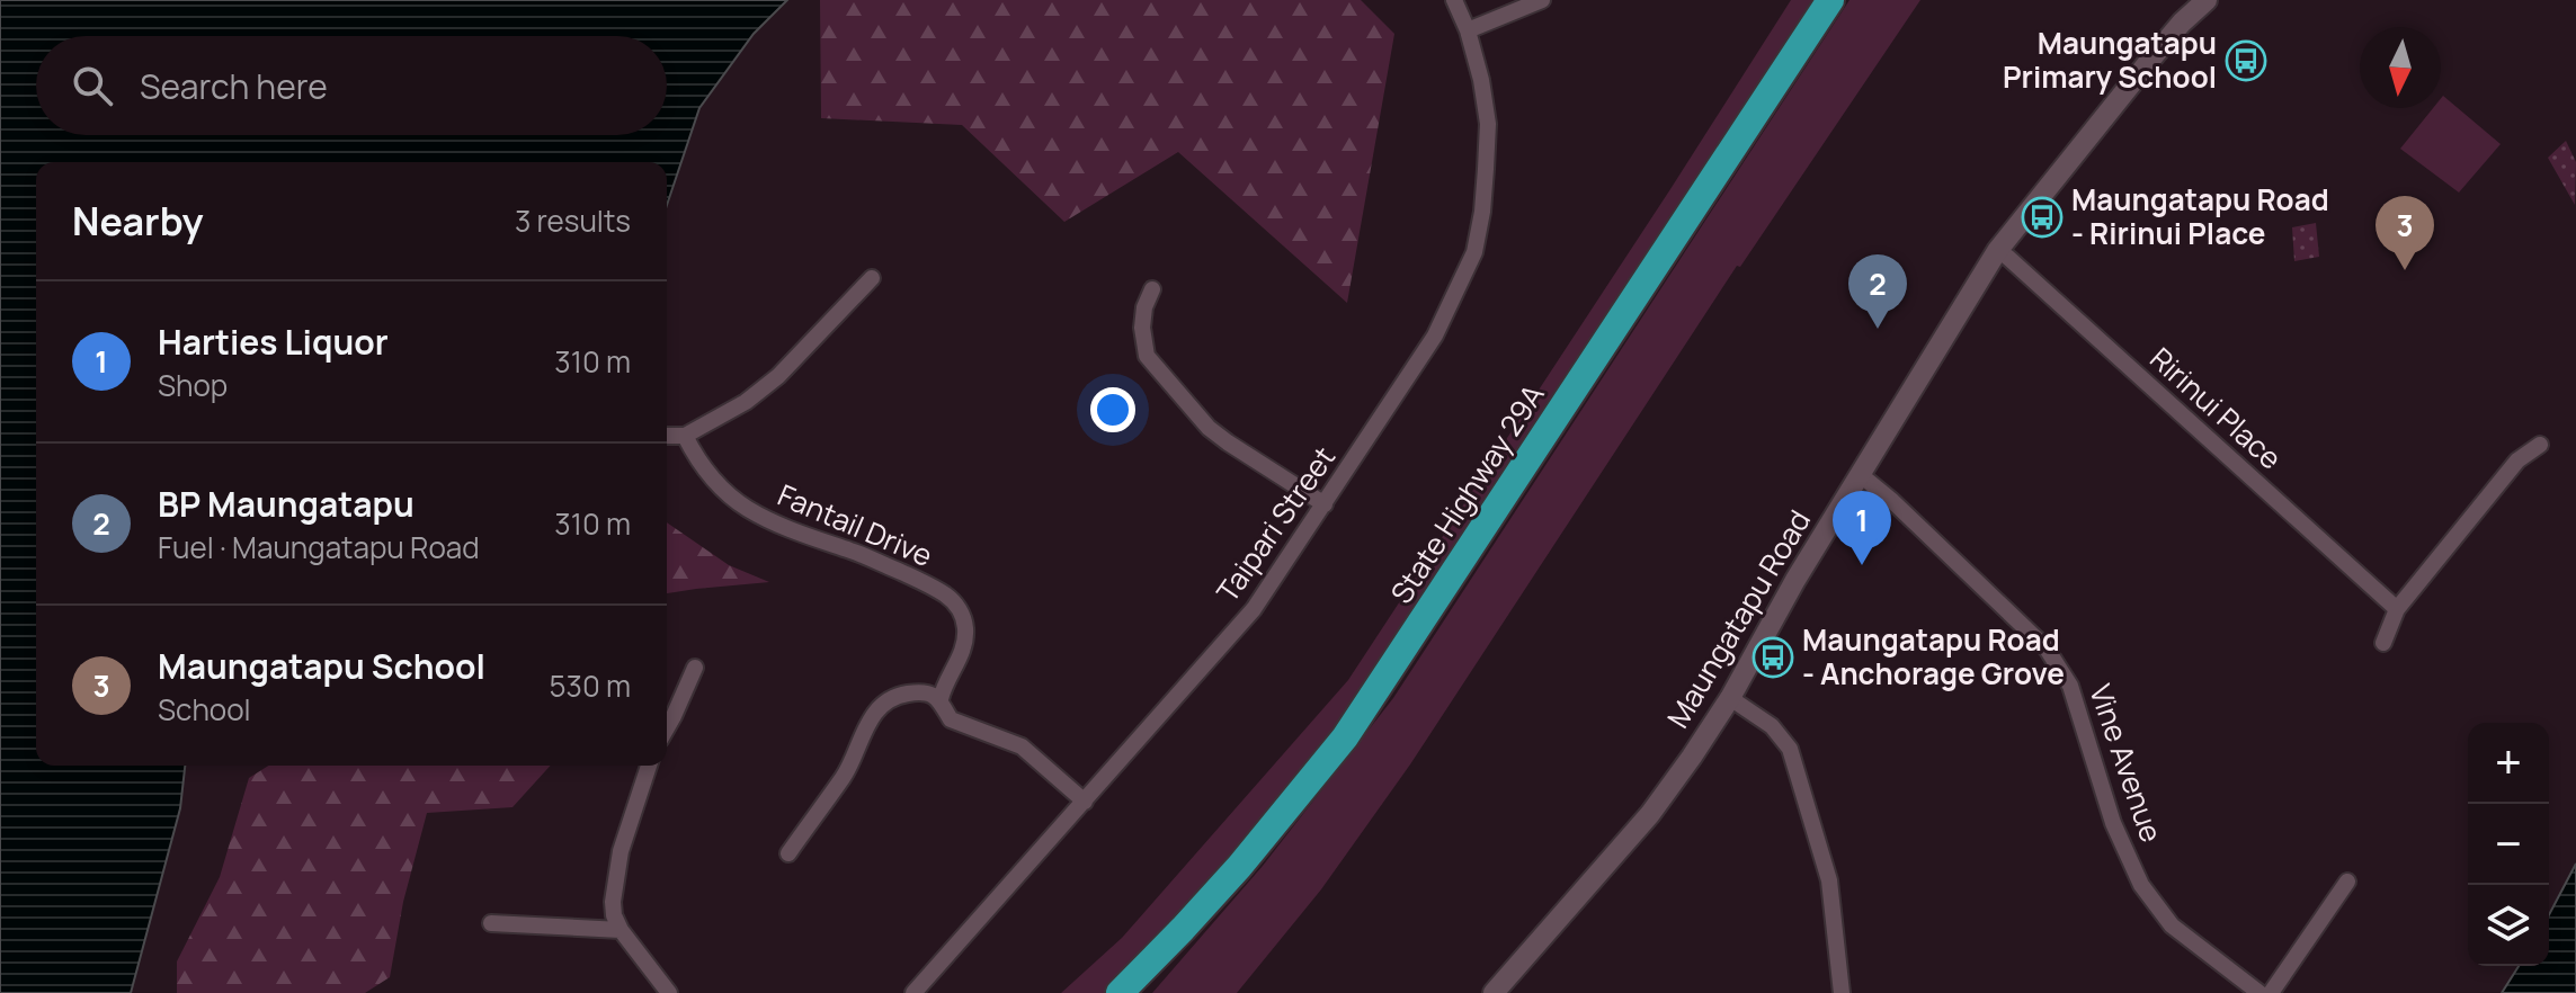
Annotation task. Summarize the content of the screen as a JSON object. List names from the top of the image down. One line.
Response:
{"streets":{"highway":["State Highway 29A"],"street":["Ririnui Place","Taipari Street","Fantail Drive","Maungatapu Road","Vine Avenue"]},"crossings":[["Ririnui Place","Maungatapu Road"],["Maungatapu Road","Vine Avenue"]],"places":{"bus stop":["Maungatapu Primary School","Maungatapu Road - Ririnui Place","Maungatapu Road - Anchorage Grove"]},"north":"bottom","page":{"search":"Search here","heading":["Nearby","3 results"],"pins":["3","2","1"],"list":[{"mark":"1","name":"Harties Liquor","note":"Shop","value":"310 m"},{"mark":"2","name":"BP Maungatapu","note":"Fuel · Maungatapu Road","value":"310 m"},{"mark":"3","name":"Maungatapu School","note":"School","value":"530 m"}],"map_buttons":["+","−"]}}
